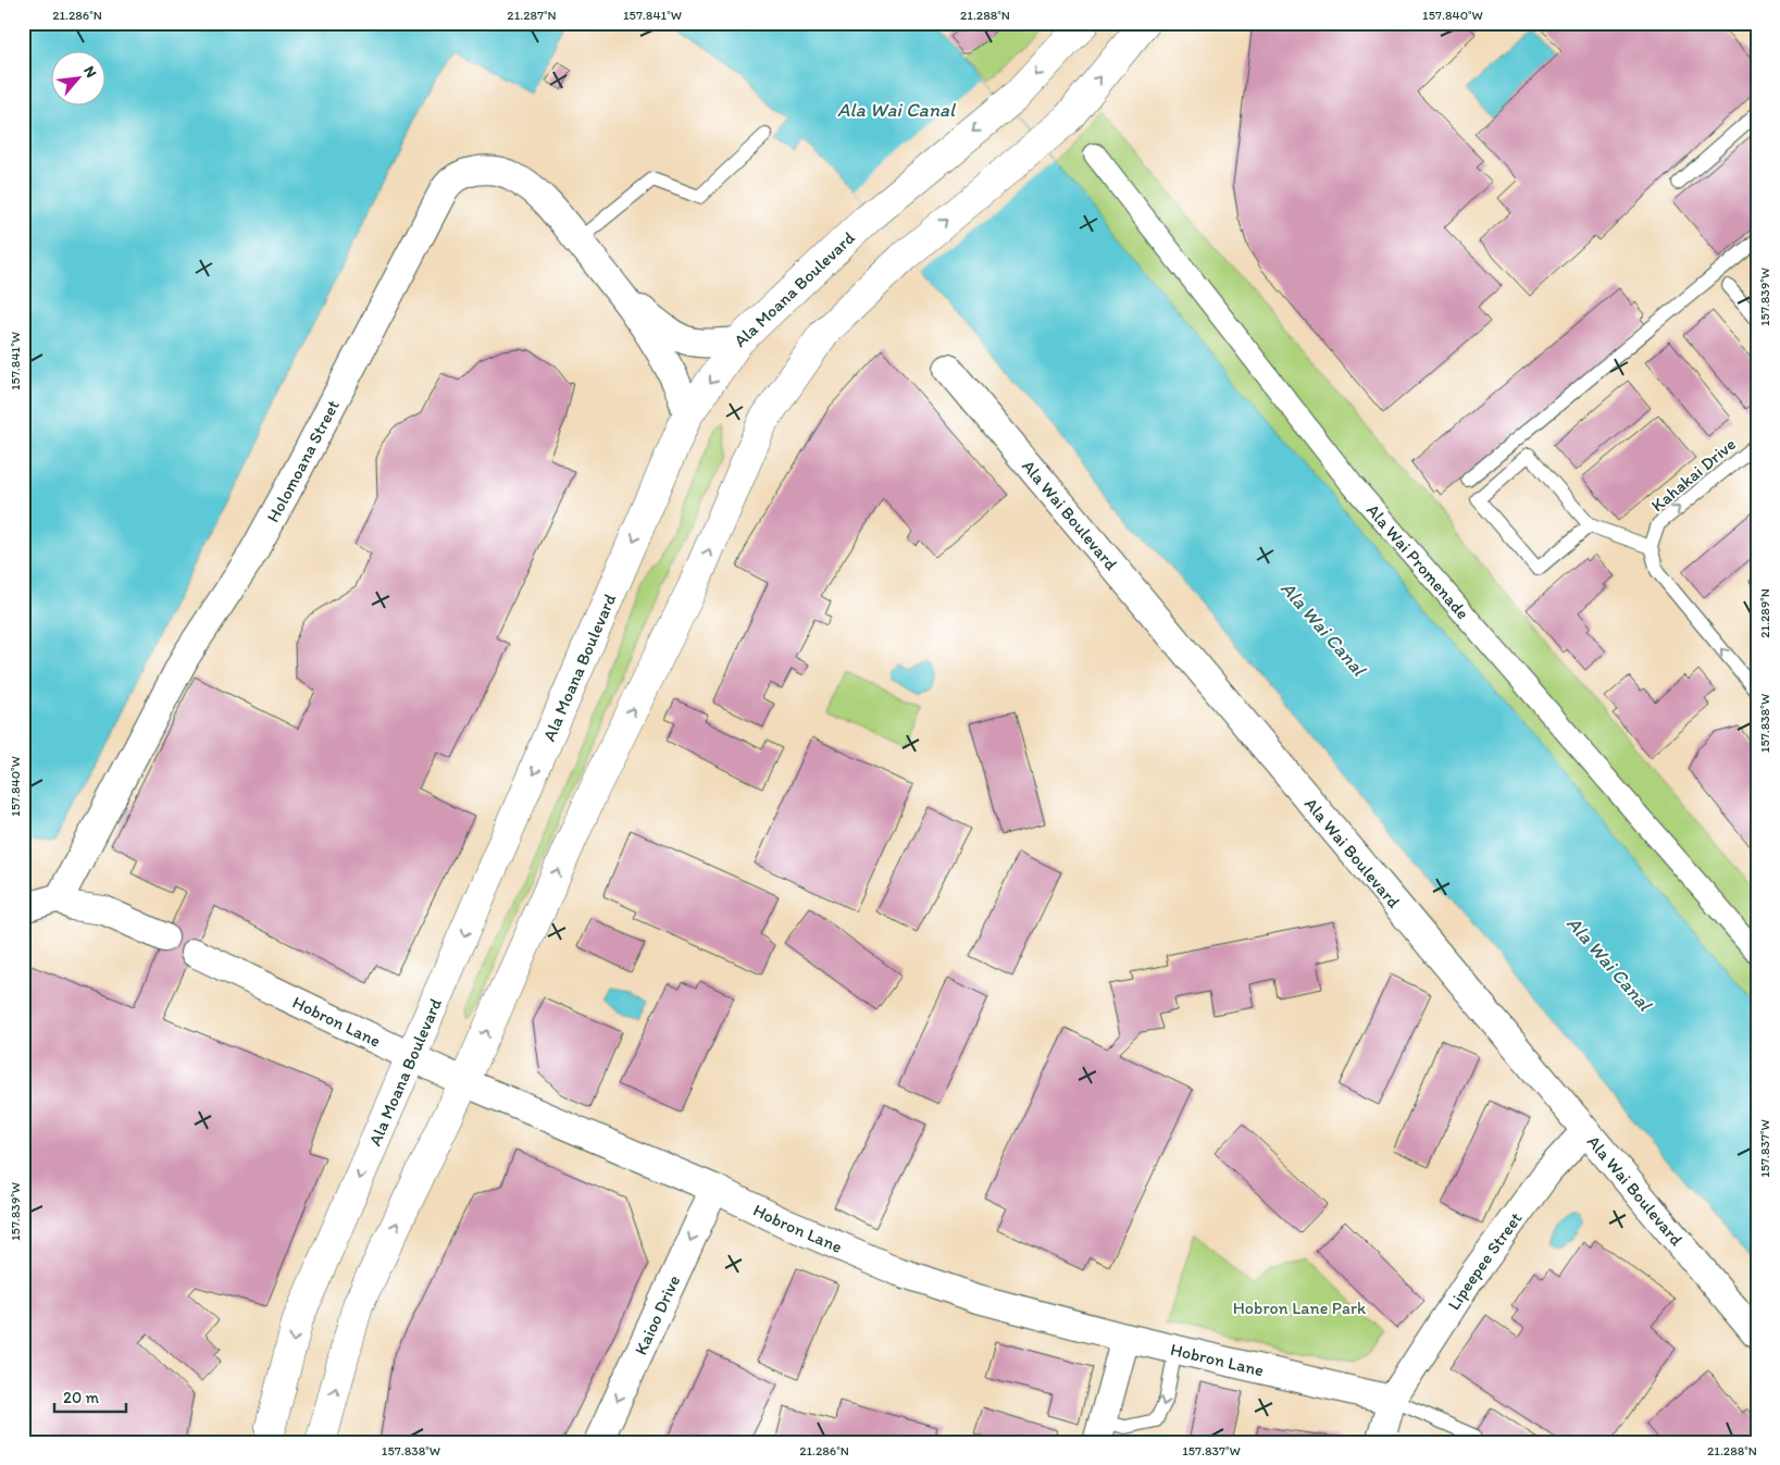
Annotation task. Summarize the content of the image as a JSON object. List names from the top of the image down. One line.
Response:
{"streets":{"main road":["Ala Moana Boulevard"],"street":["Holomoana Street","Ala Wai Boulevard","Ala Wai Promenade","Hobron Lane","Lipeepee Street","Kaioo Drive"],"lane":["Kahakai Drive"]},"crossings":[["Ala Moana Boulevard","Holomoana Street"],["Ala Moana Boulevard","Hobron Lane"],["Ala Wai Boulevard","Lipeepee Street"],["Hobron Lane","Lipeepee Street"],["Hobron Lane","Kaioo Drive"]],"one_way":["Kahakai Drive","Kaioo Drive"],"water":["Ala Wai Canal"],"parks":["Hobron Lane Park"],"scale_bar":"20 m","north":"top right","coordinates":["21.286°N","21.287°N","157.841°W","21.288°N","157.840°W","157.839°W","21.289°N","157.838°W","157.837°W"]}
